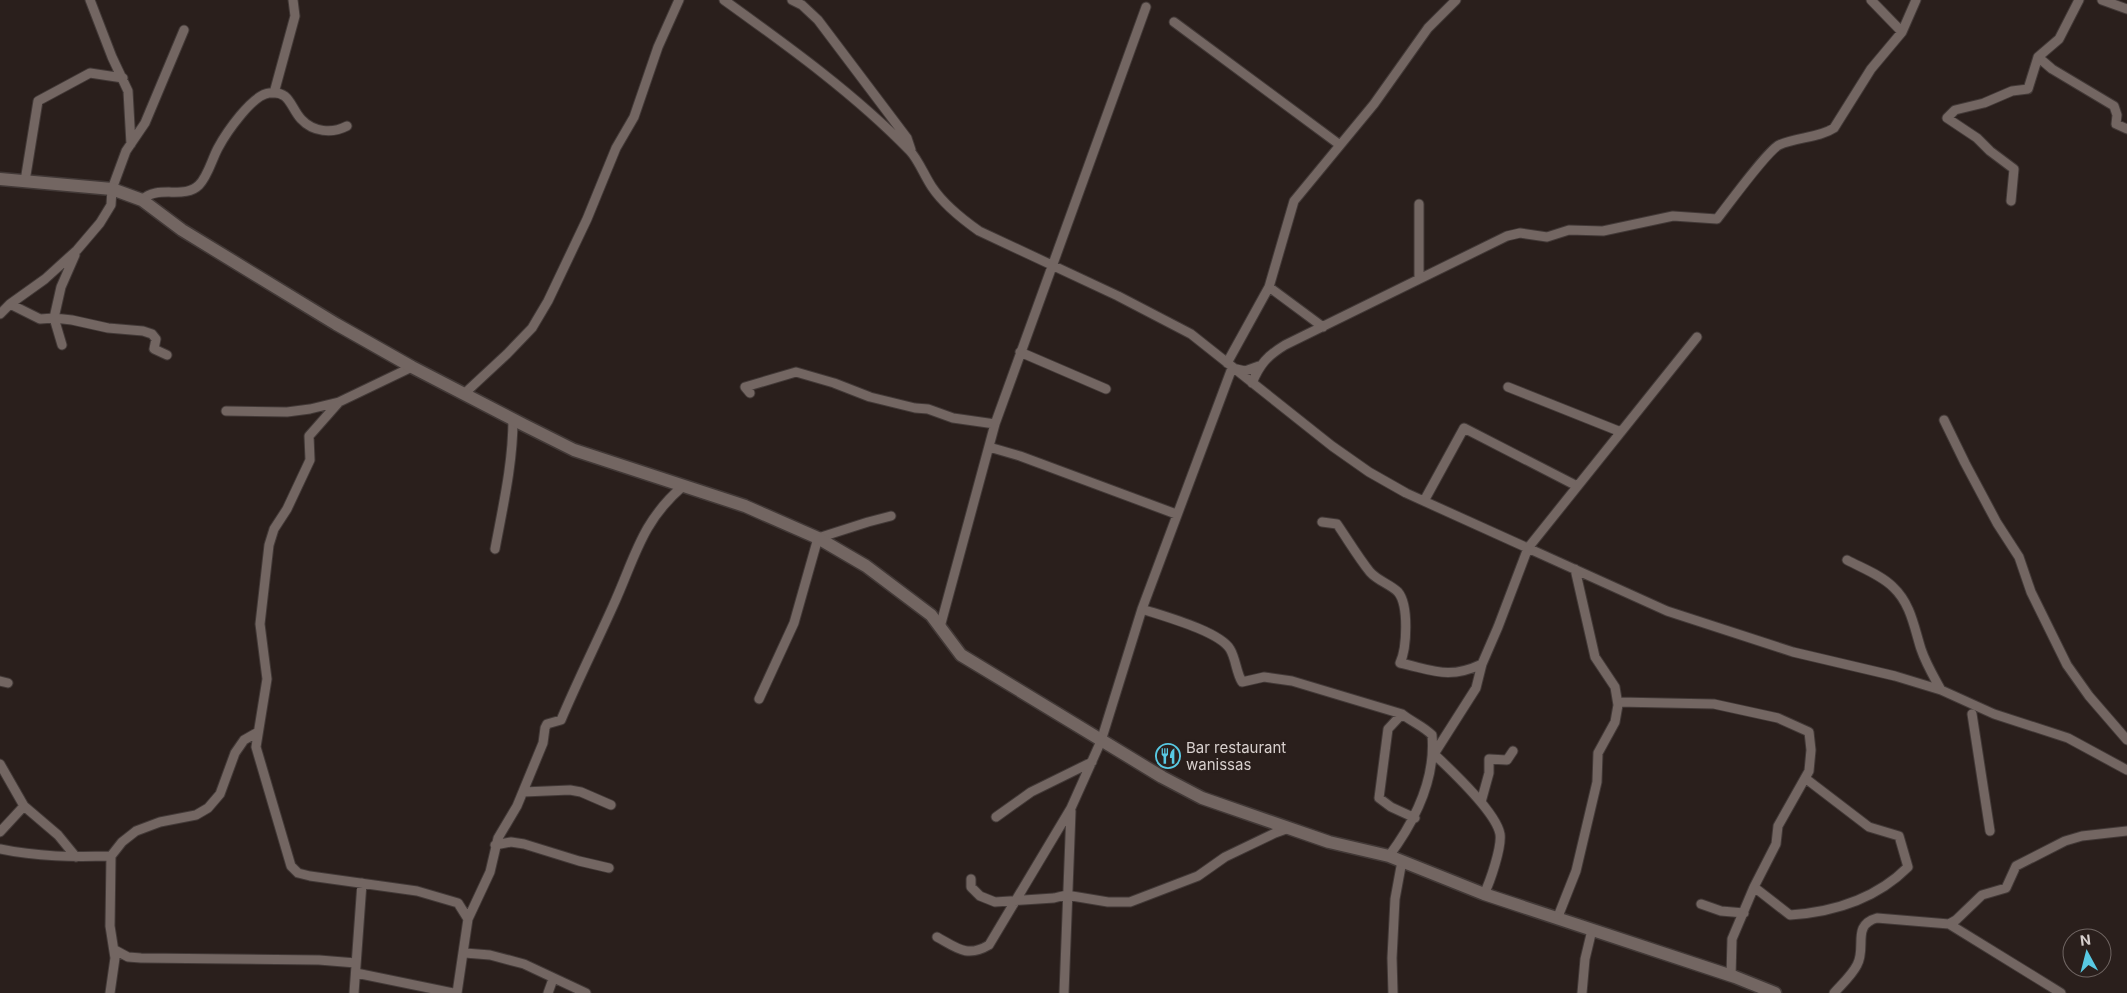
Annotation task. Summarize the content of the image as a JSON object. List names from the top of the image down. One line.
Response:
{"places":{"restaurant":["Bar restaurant wanissas"]},"north":"top"}
